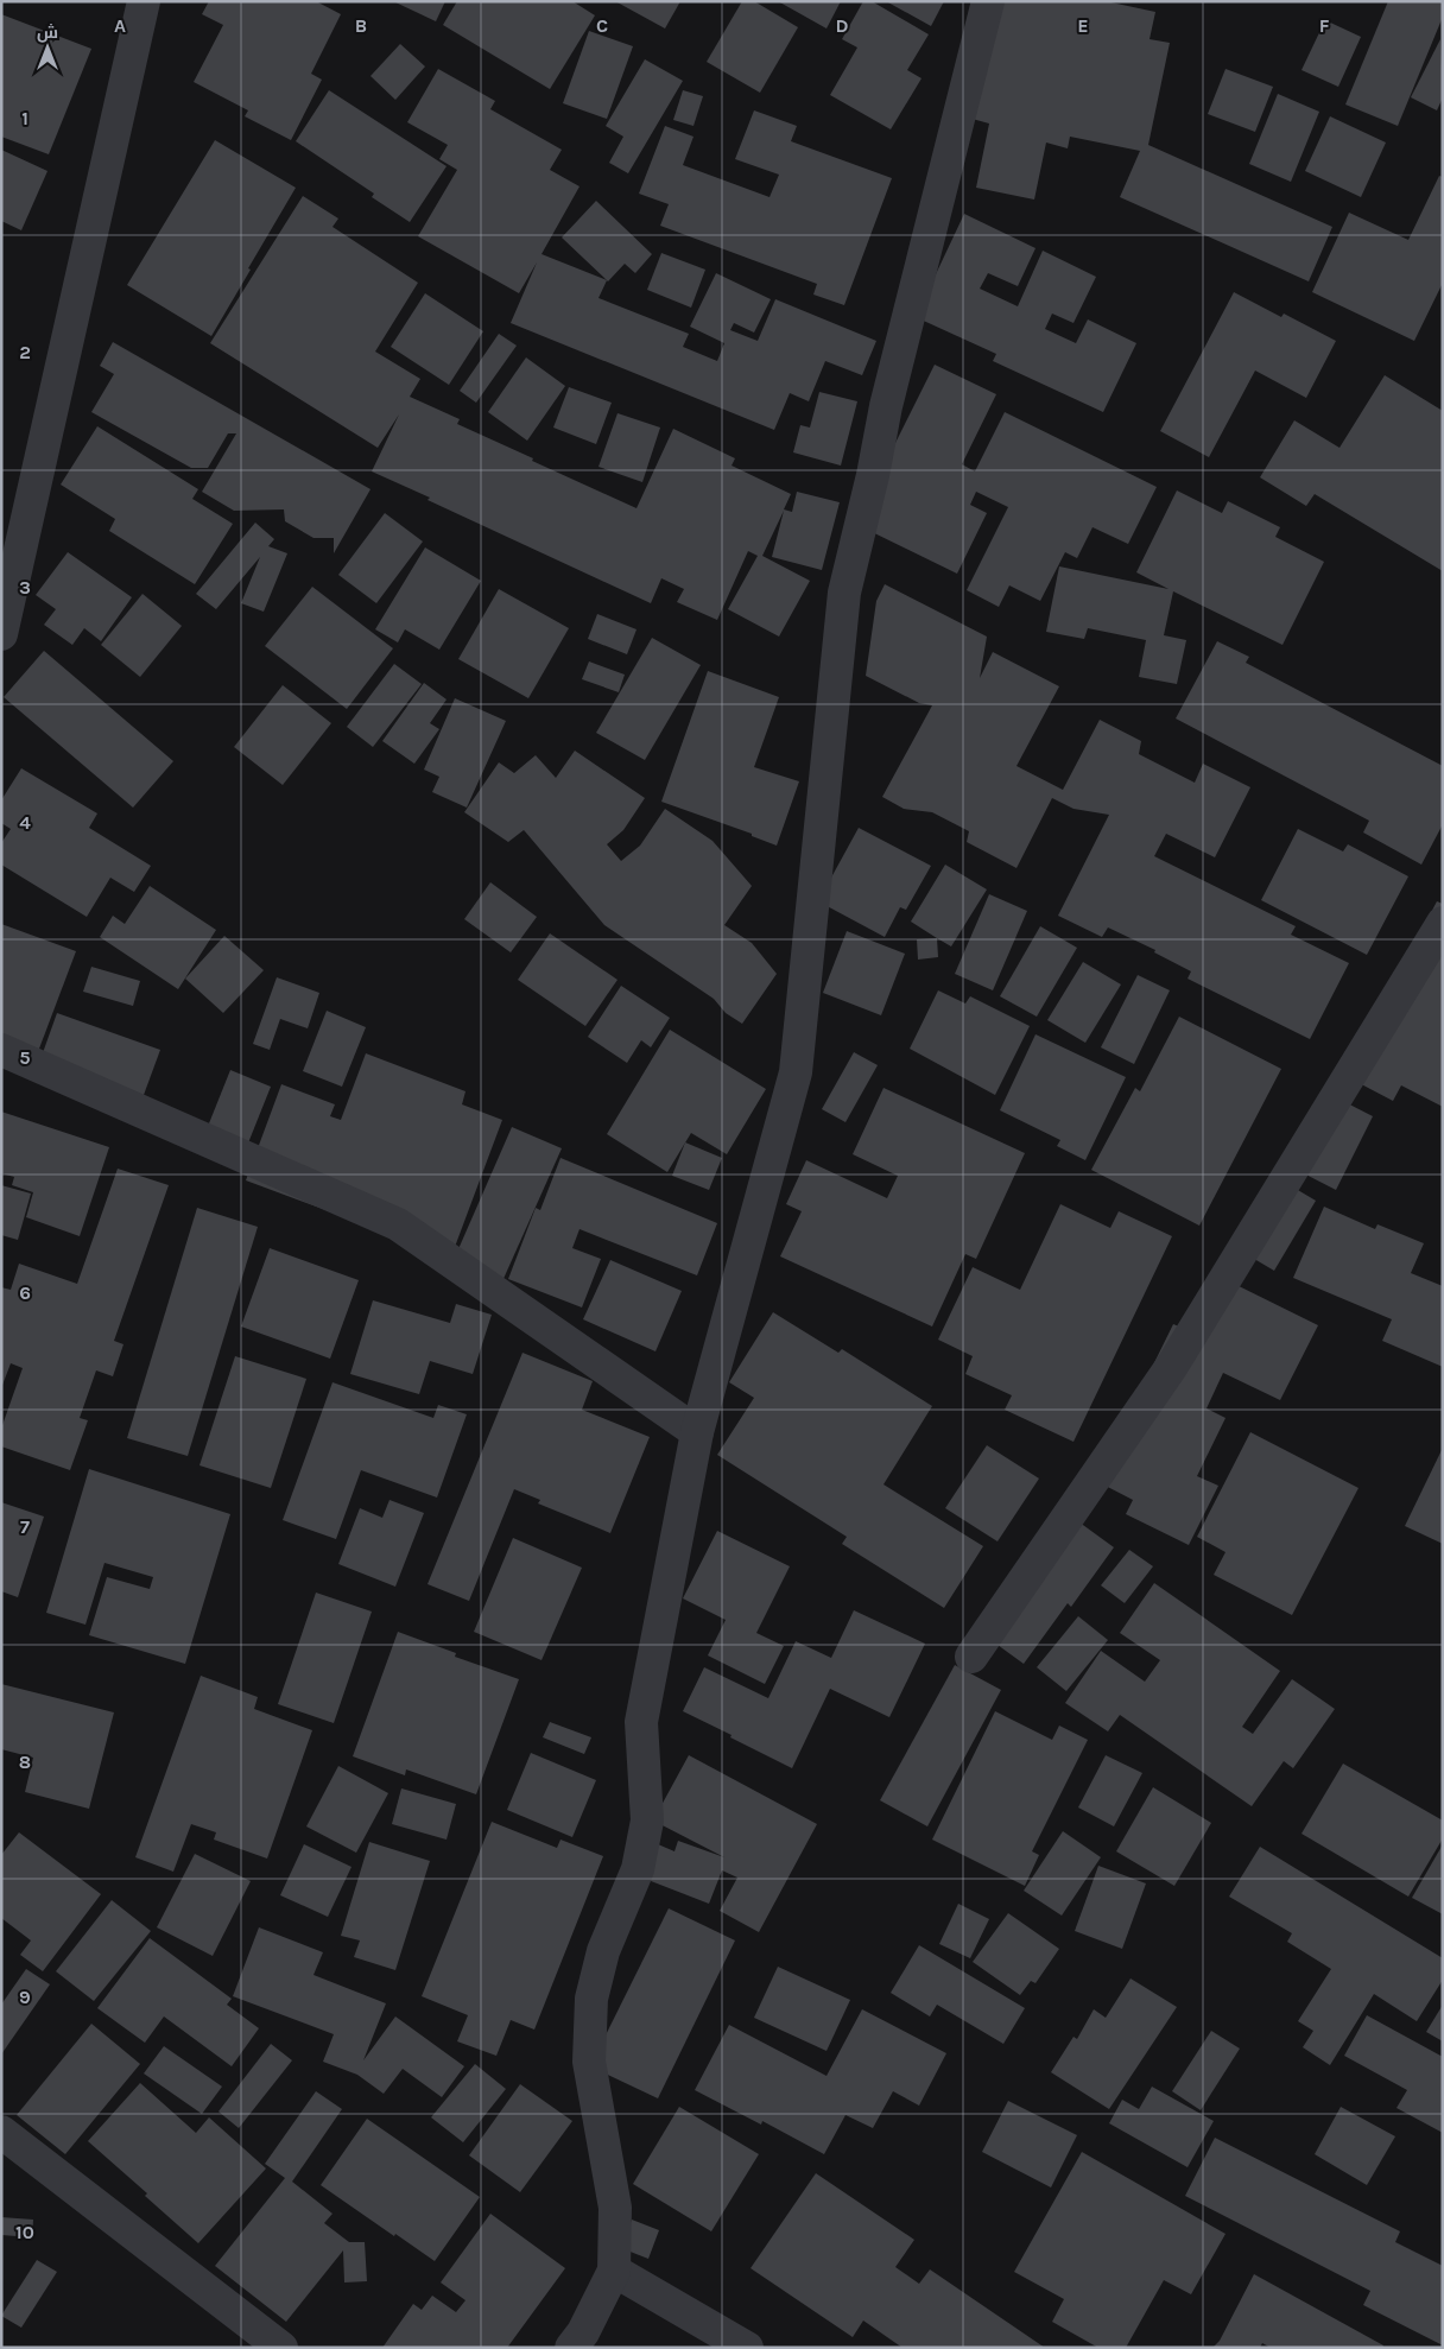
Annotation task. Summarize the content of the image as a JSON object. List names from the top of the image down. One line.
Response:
{"north":"top","grid":{"columns":["A","B","C","D","E","F"],"rows":["1","2","3","4","5","6","7","8","9","10"]}}
